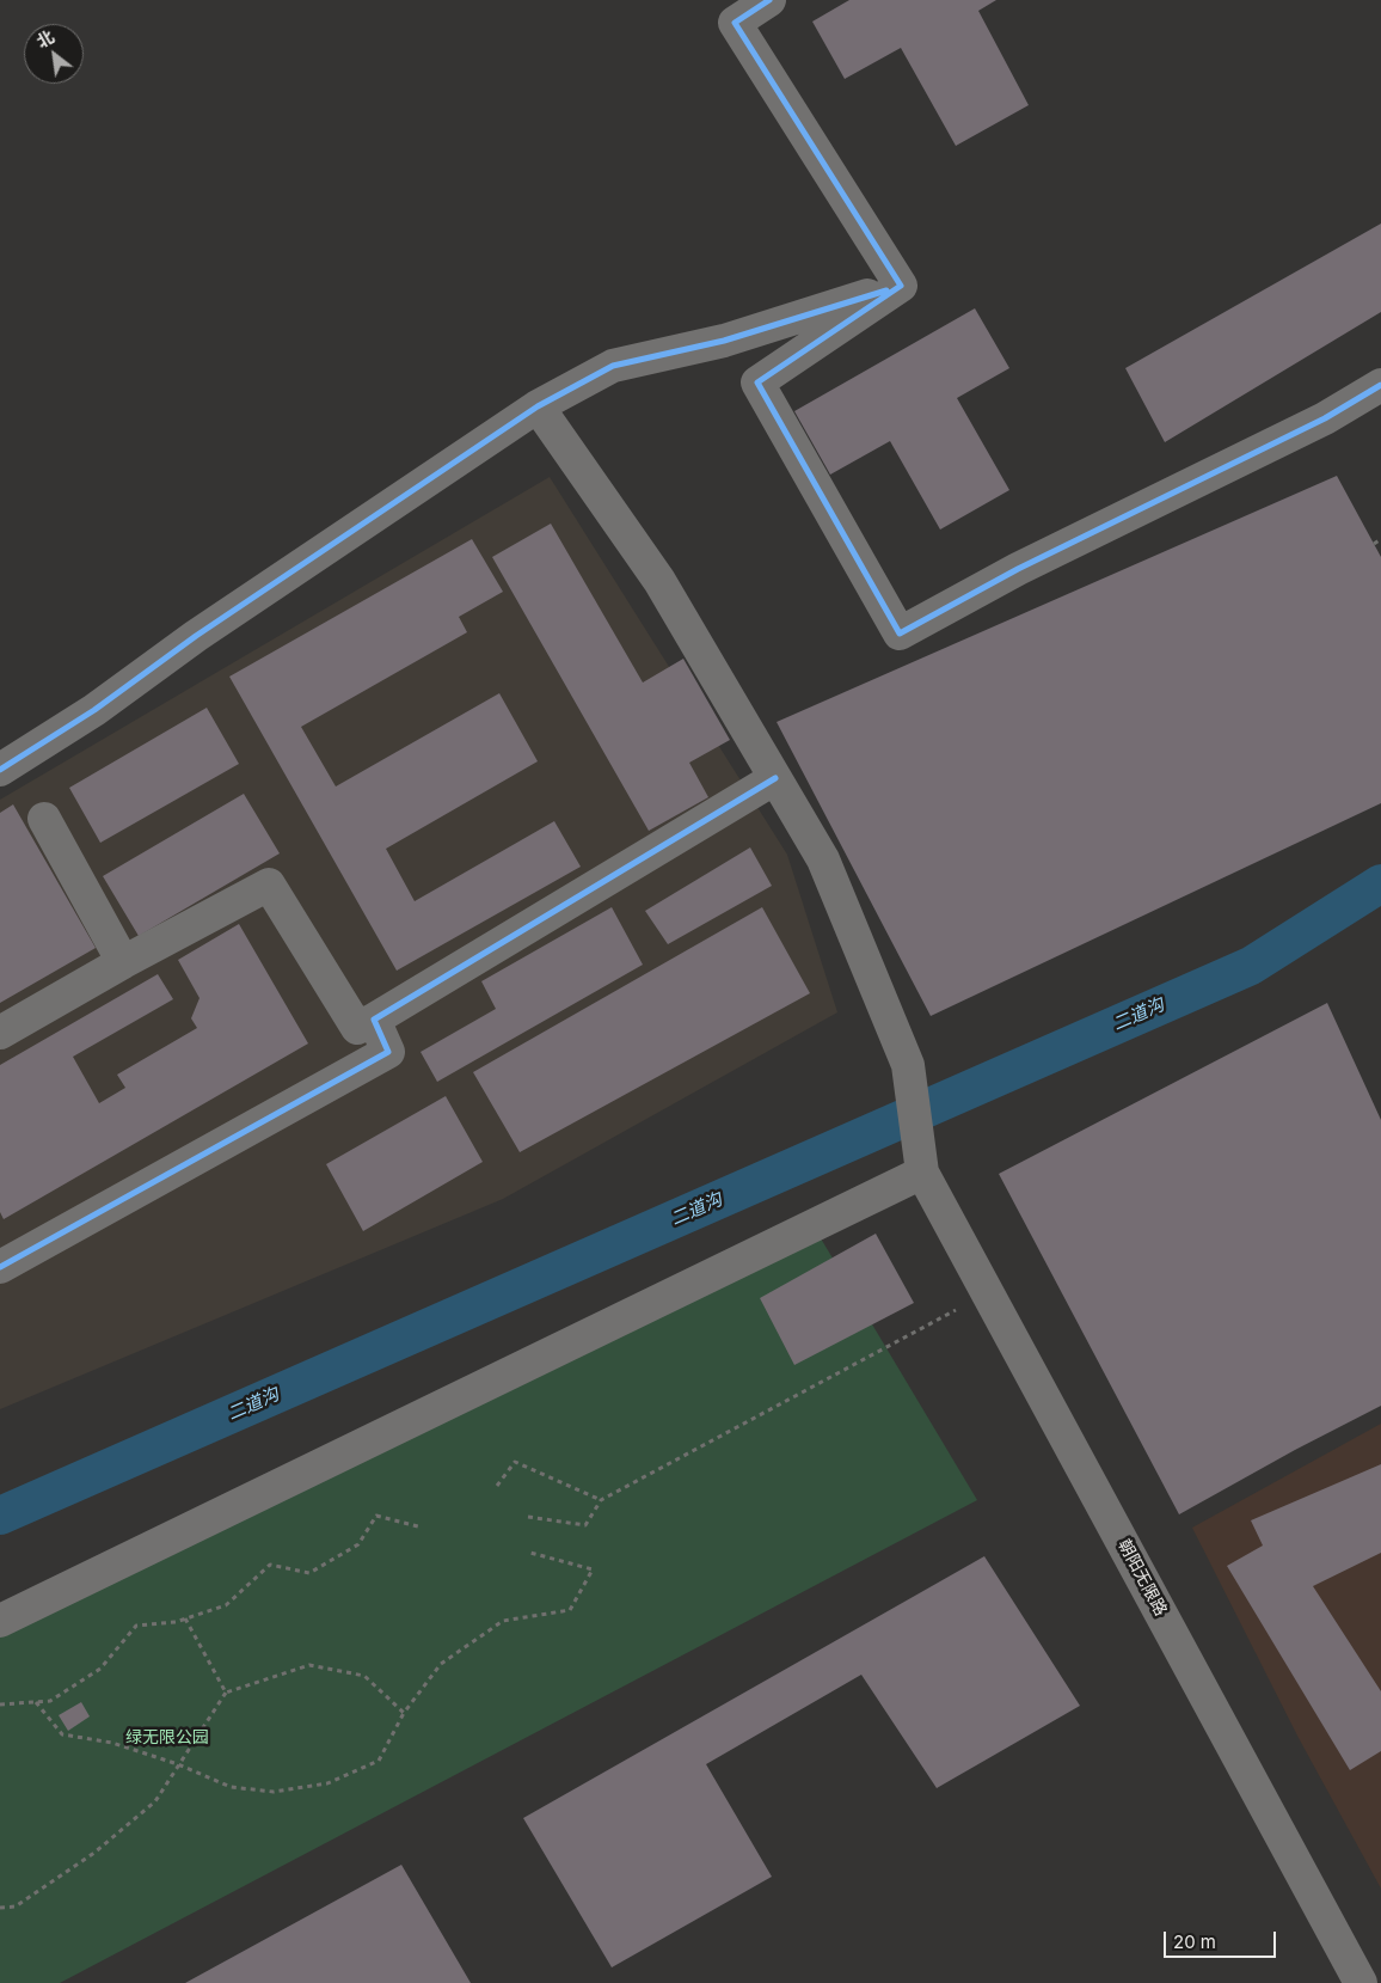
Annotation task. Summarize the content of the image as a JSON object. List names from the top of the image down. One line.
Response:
{"streets":{"street":["朝阳无限路"]},"water":["二道沟"],"parks":["绿无限公园"],"scale_bar":"20 m","north":"top left"}
